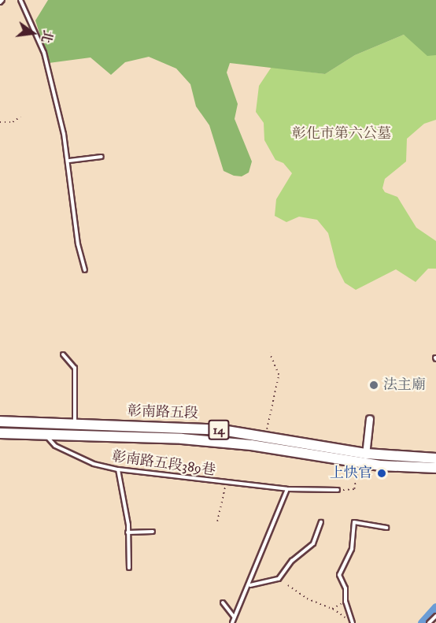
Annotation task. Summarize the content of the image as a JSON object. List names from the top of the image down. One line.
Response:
{"streets":{"main road":["彰南路五段","14"],"lane":["彰南路五段389巷"]},"crossings":[["彰南路五段","彰南路五段389巷"]],"parks":["彰化市第六公墓"],"places":["法主廟","上快官"],"north":"right"}
